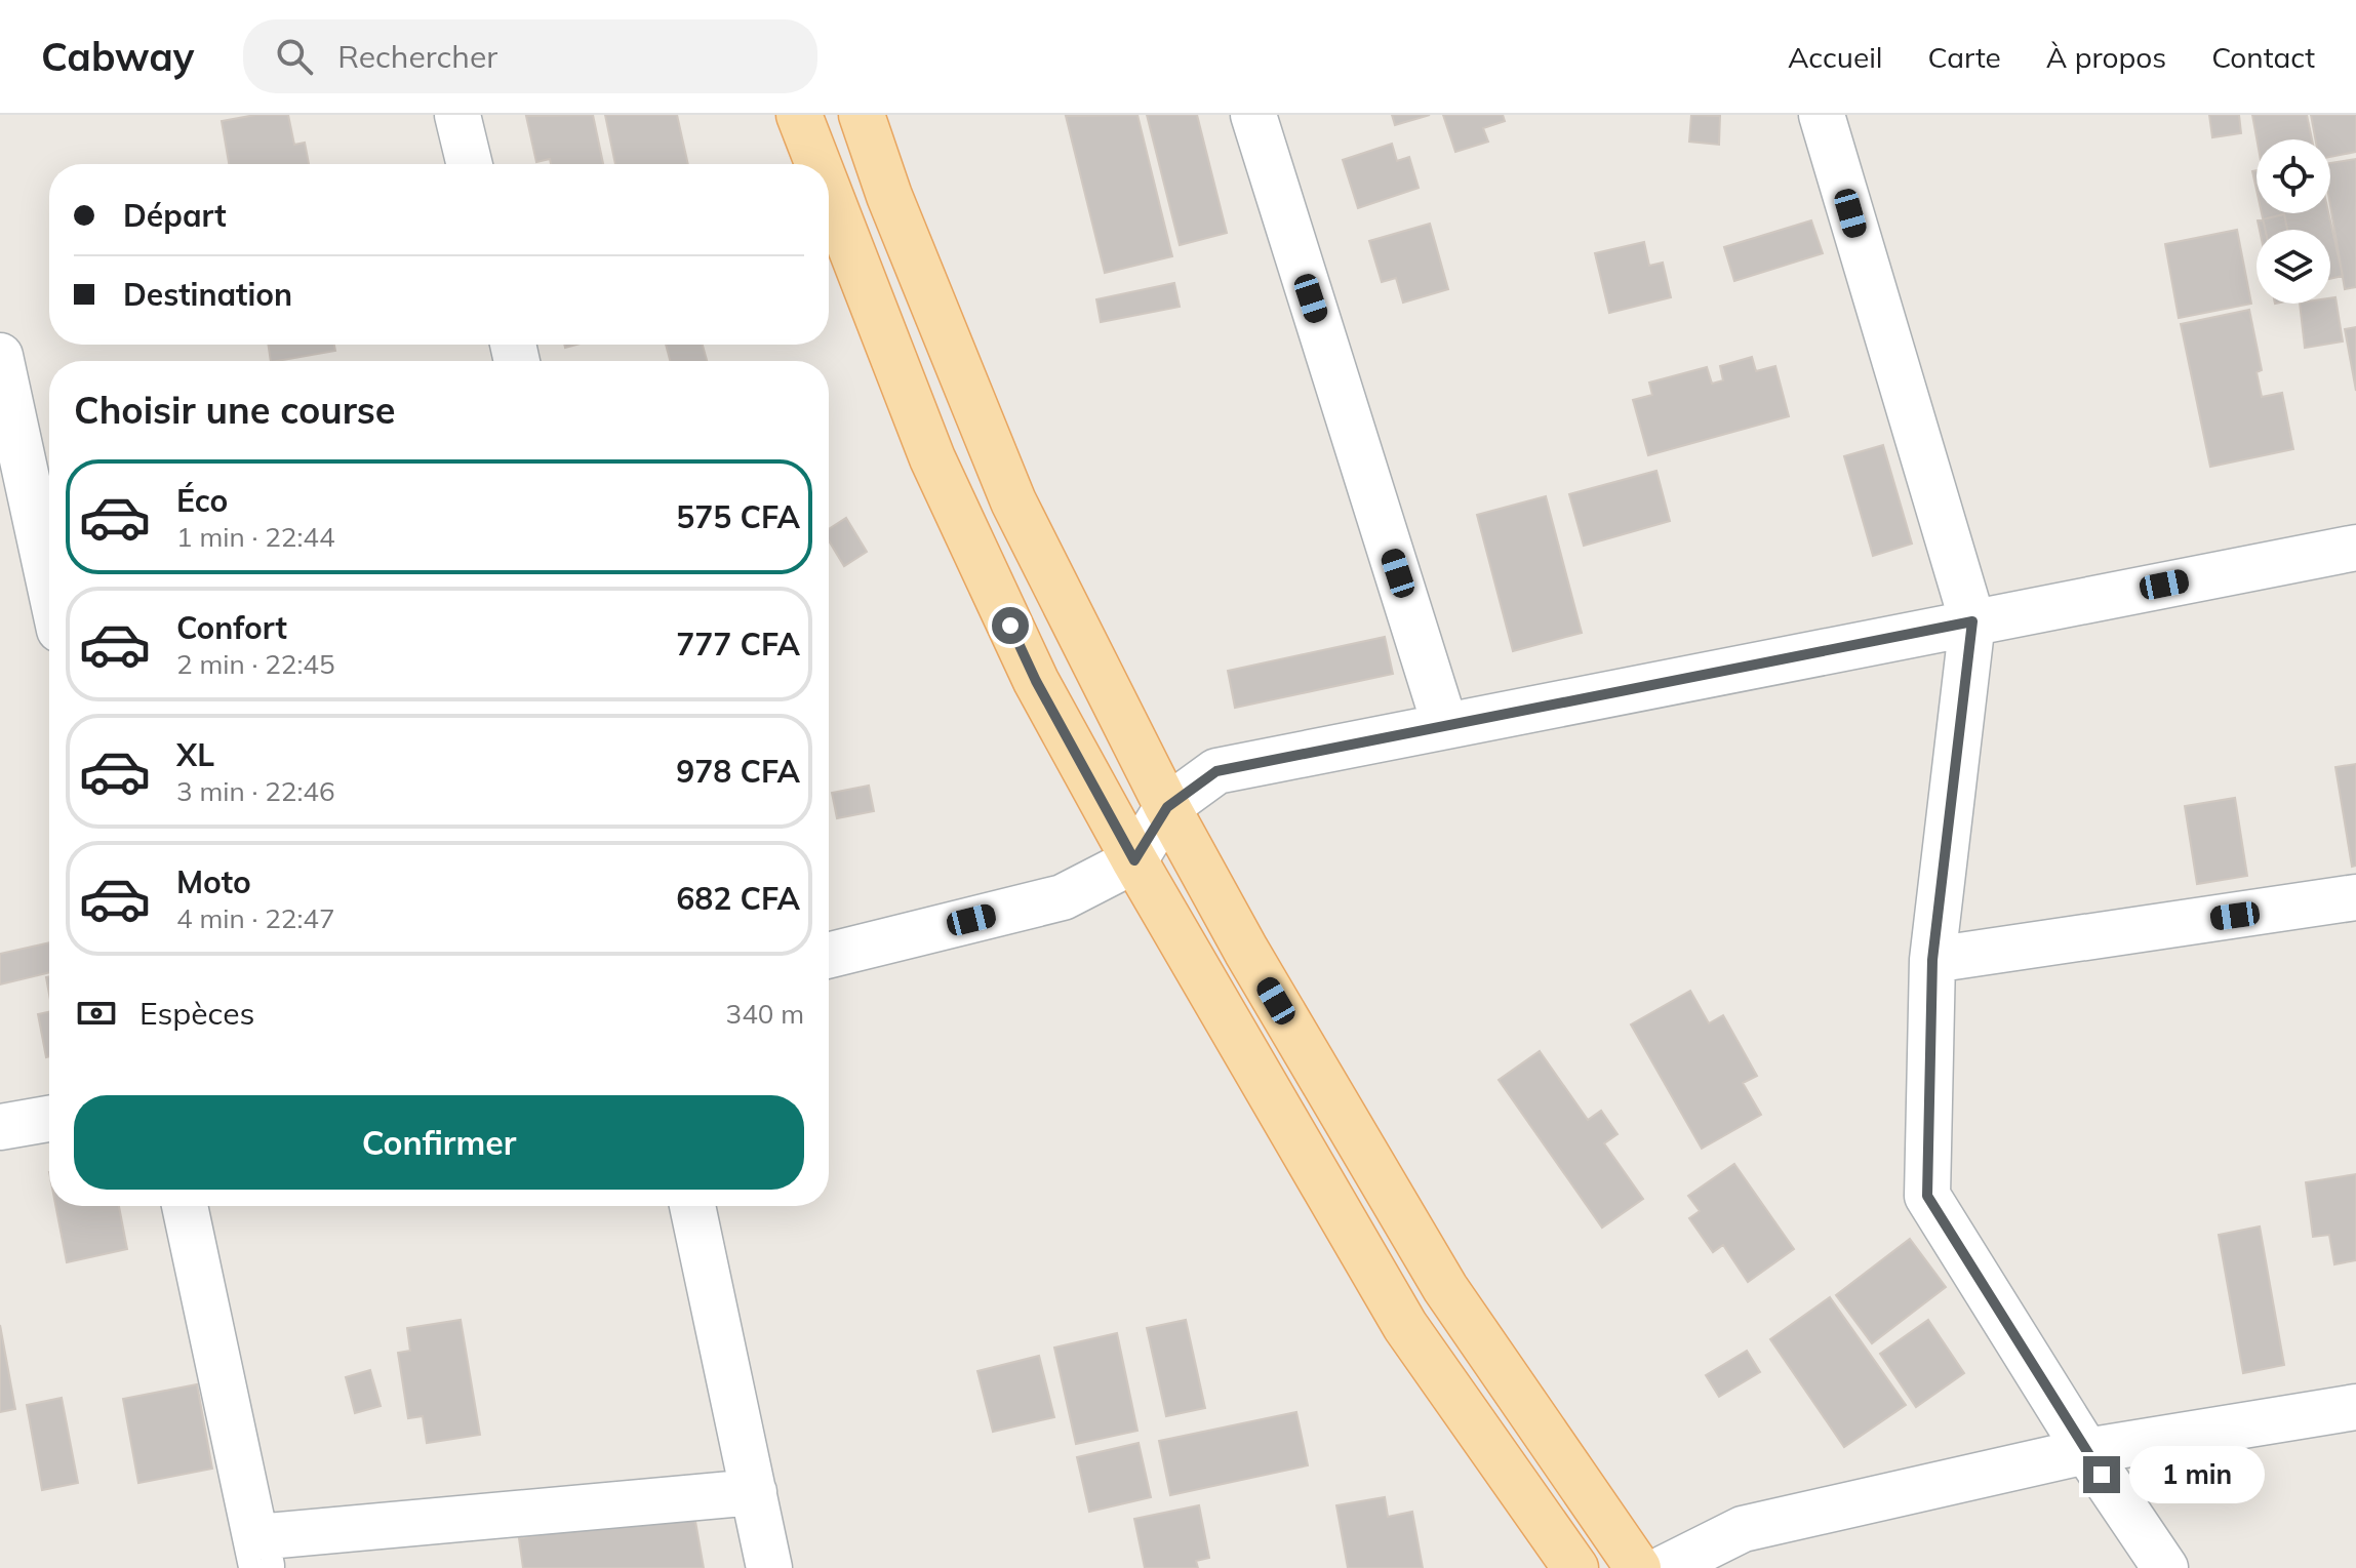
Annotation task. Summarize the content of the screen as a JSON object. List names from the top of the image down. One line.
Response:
{"page":{"header":"Cabway","search":"Rechercher","nav":["Accueil","Carte","À propos","Contact"],"banner":["Départ","Destination"],"heading":"Choisir une course","list":[{"name":"Éco","note":"1 min · 22:44","value":"575 CFA"},{"name":"Confort","note":"2 min · 22:45","value":"777 CFA"},{"name":"XL","note":"3 min · 22:46","value":"978 CFA"},{"name":"Moto","note":"4 min · 22:47","value":"682 CFA"}],"pay":["Espèces","340 m"],"buttons":"Confirmer","bubble":"1 min"}}
